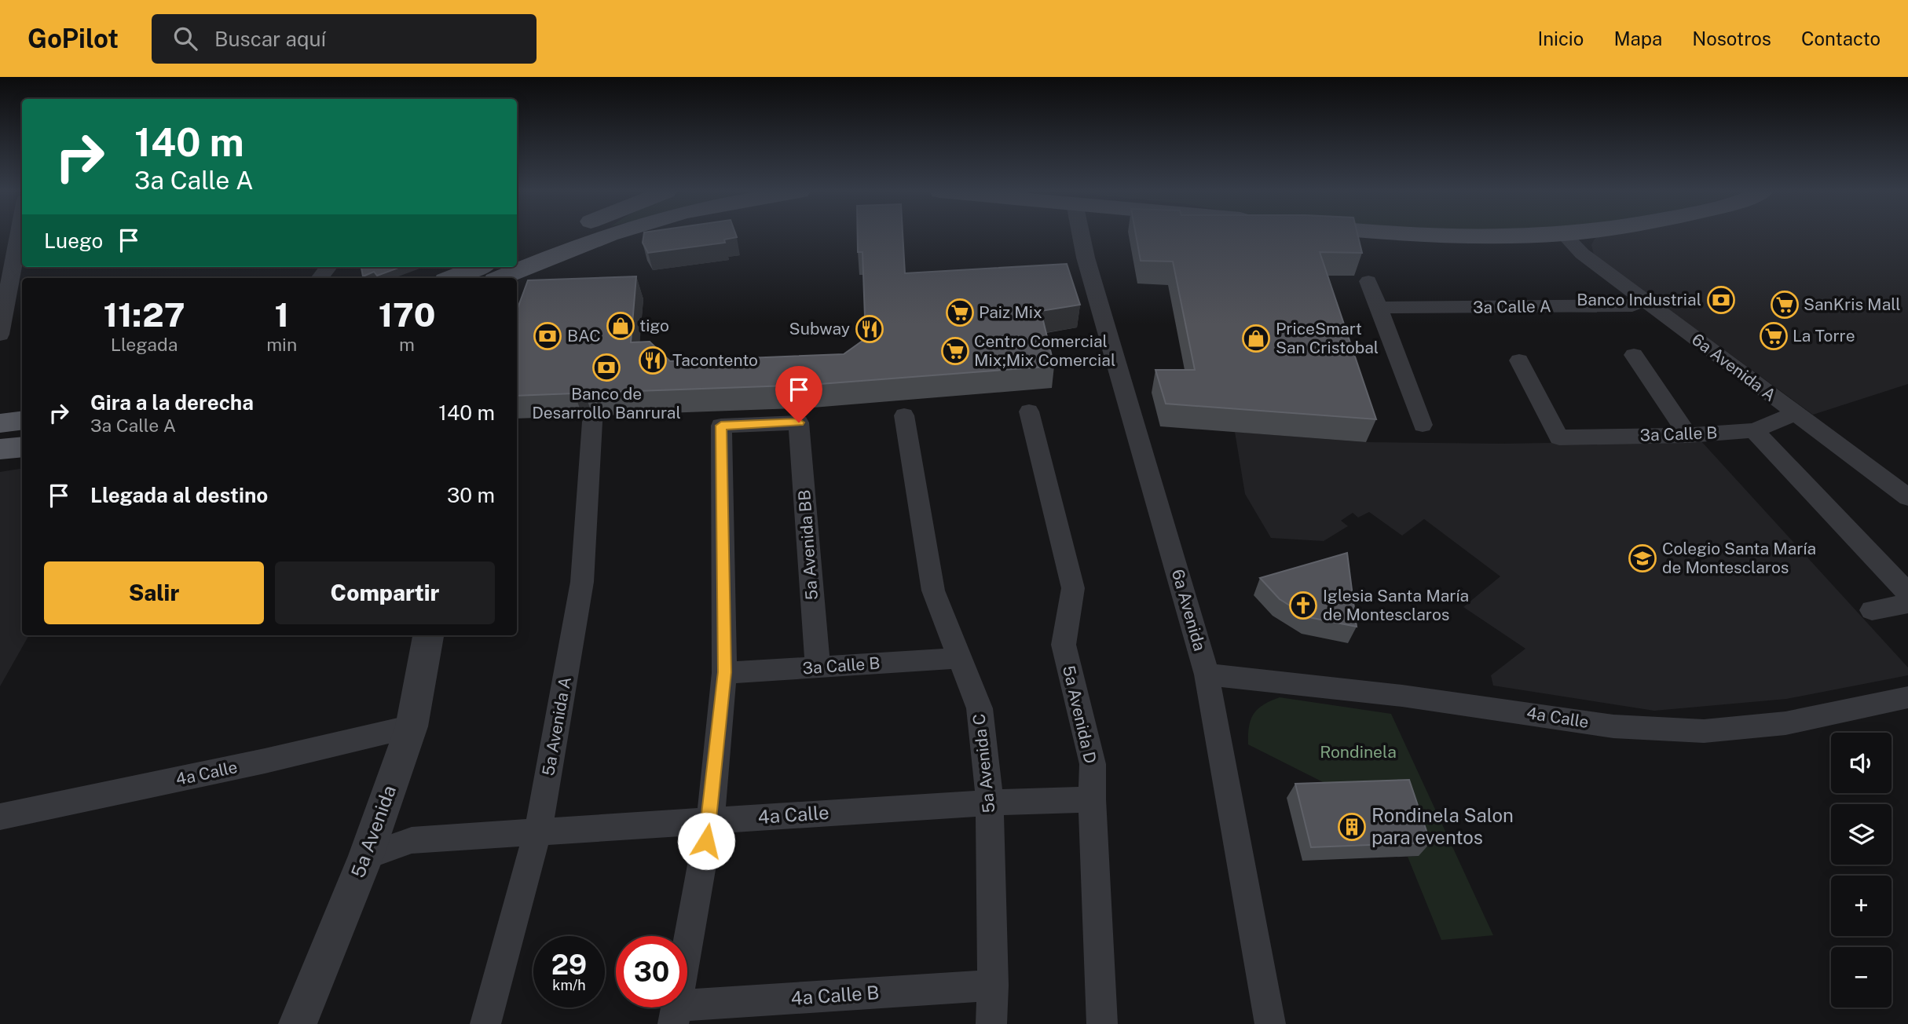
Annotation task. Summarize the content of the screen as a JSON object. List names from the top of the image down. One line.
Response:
{"streets":{"street":["3a Calle A","6a Avenida A","3a Calle B","5a Avenida BB","6a Avenida","5a Avenida D","4a Calle","5a Avenida A","5a Avenida C","5a Avenida","4a Calle B"]},"crossings":[["3a Calle A","6a Avenida A"],["6a Avenida A","3a Calle B"],["3a Calle B","5a Avenida BB"],["3a Calle B","5a Avenida C"],["6a Avenida","4a Calle"],["5a Avenida D","4a Calle"],["4a Calle","5a Avenida A"],["4a Calle","5a Avenida C"],["4a Calle","5a Avenida"],["5a Avenida C","4a Calle B"]],"parks":["Rondinela"],"places":{"bank":["Banco Industrial","BAC","Banco de Desarrollo Banrural"],"supermarket":["SanKris Mall","Paiz Mix","La Torre","Centro Comercial Mix;Mix Comercial"],"shop":["tigo","PriceSmart San Cristobal"],"restaurant":["Subway","Tacontento"],"school or university":["Colegio Santa María de Montesclaros"],"church":["Iglesia Santa María de Montesclaros"],"building":["Rondinela Salon para eventos"]},"page":{"header":"GoPilot","search":"Buscar aquí","nav":["Inicio","Mapa","Nosotros","Contacto"],"turn":["140 m","3a Calle A"],"then":"Luego","eta":["11:27","Llegada","1","min","170","m"],"list":[{"name":"Gira a la derecha","note":"3a Calle A","value":"140 m"},{"name":"Llegada al destino","value":"30 m"}],"buttons":["Salir","Compartir"],"map_buttons":["+","−"],"speed":"29 km/h","limit":"30"}}
